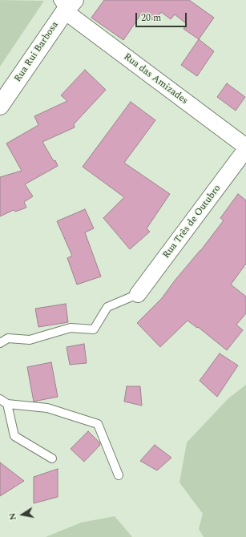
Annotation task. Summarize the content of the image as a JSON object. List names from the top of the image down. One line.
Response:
{"streets":{"main road":["Rua Rui Barbosa"],"street":["Rua das Amizades","Rua Três de Outubro"]},"crossings":[["Rua Rui Barbosa","Rua das Amizades"],["Rua das Amizades","Rua Três de Outubro"]],"scale_bar":"20 m","north":"left"}
